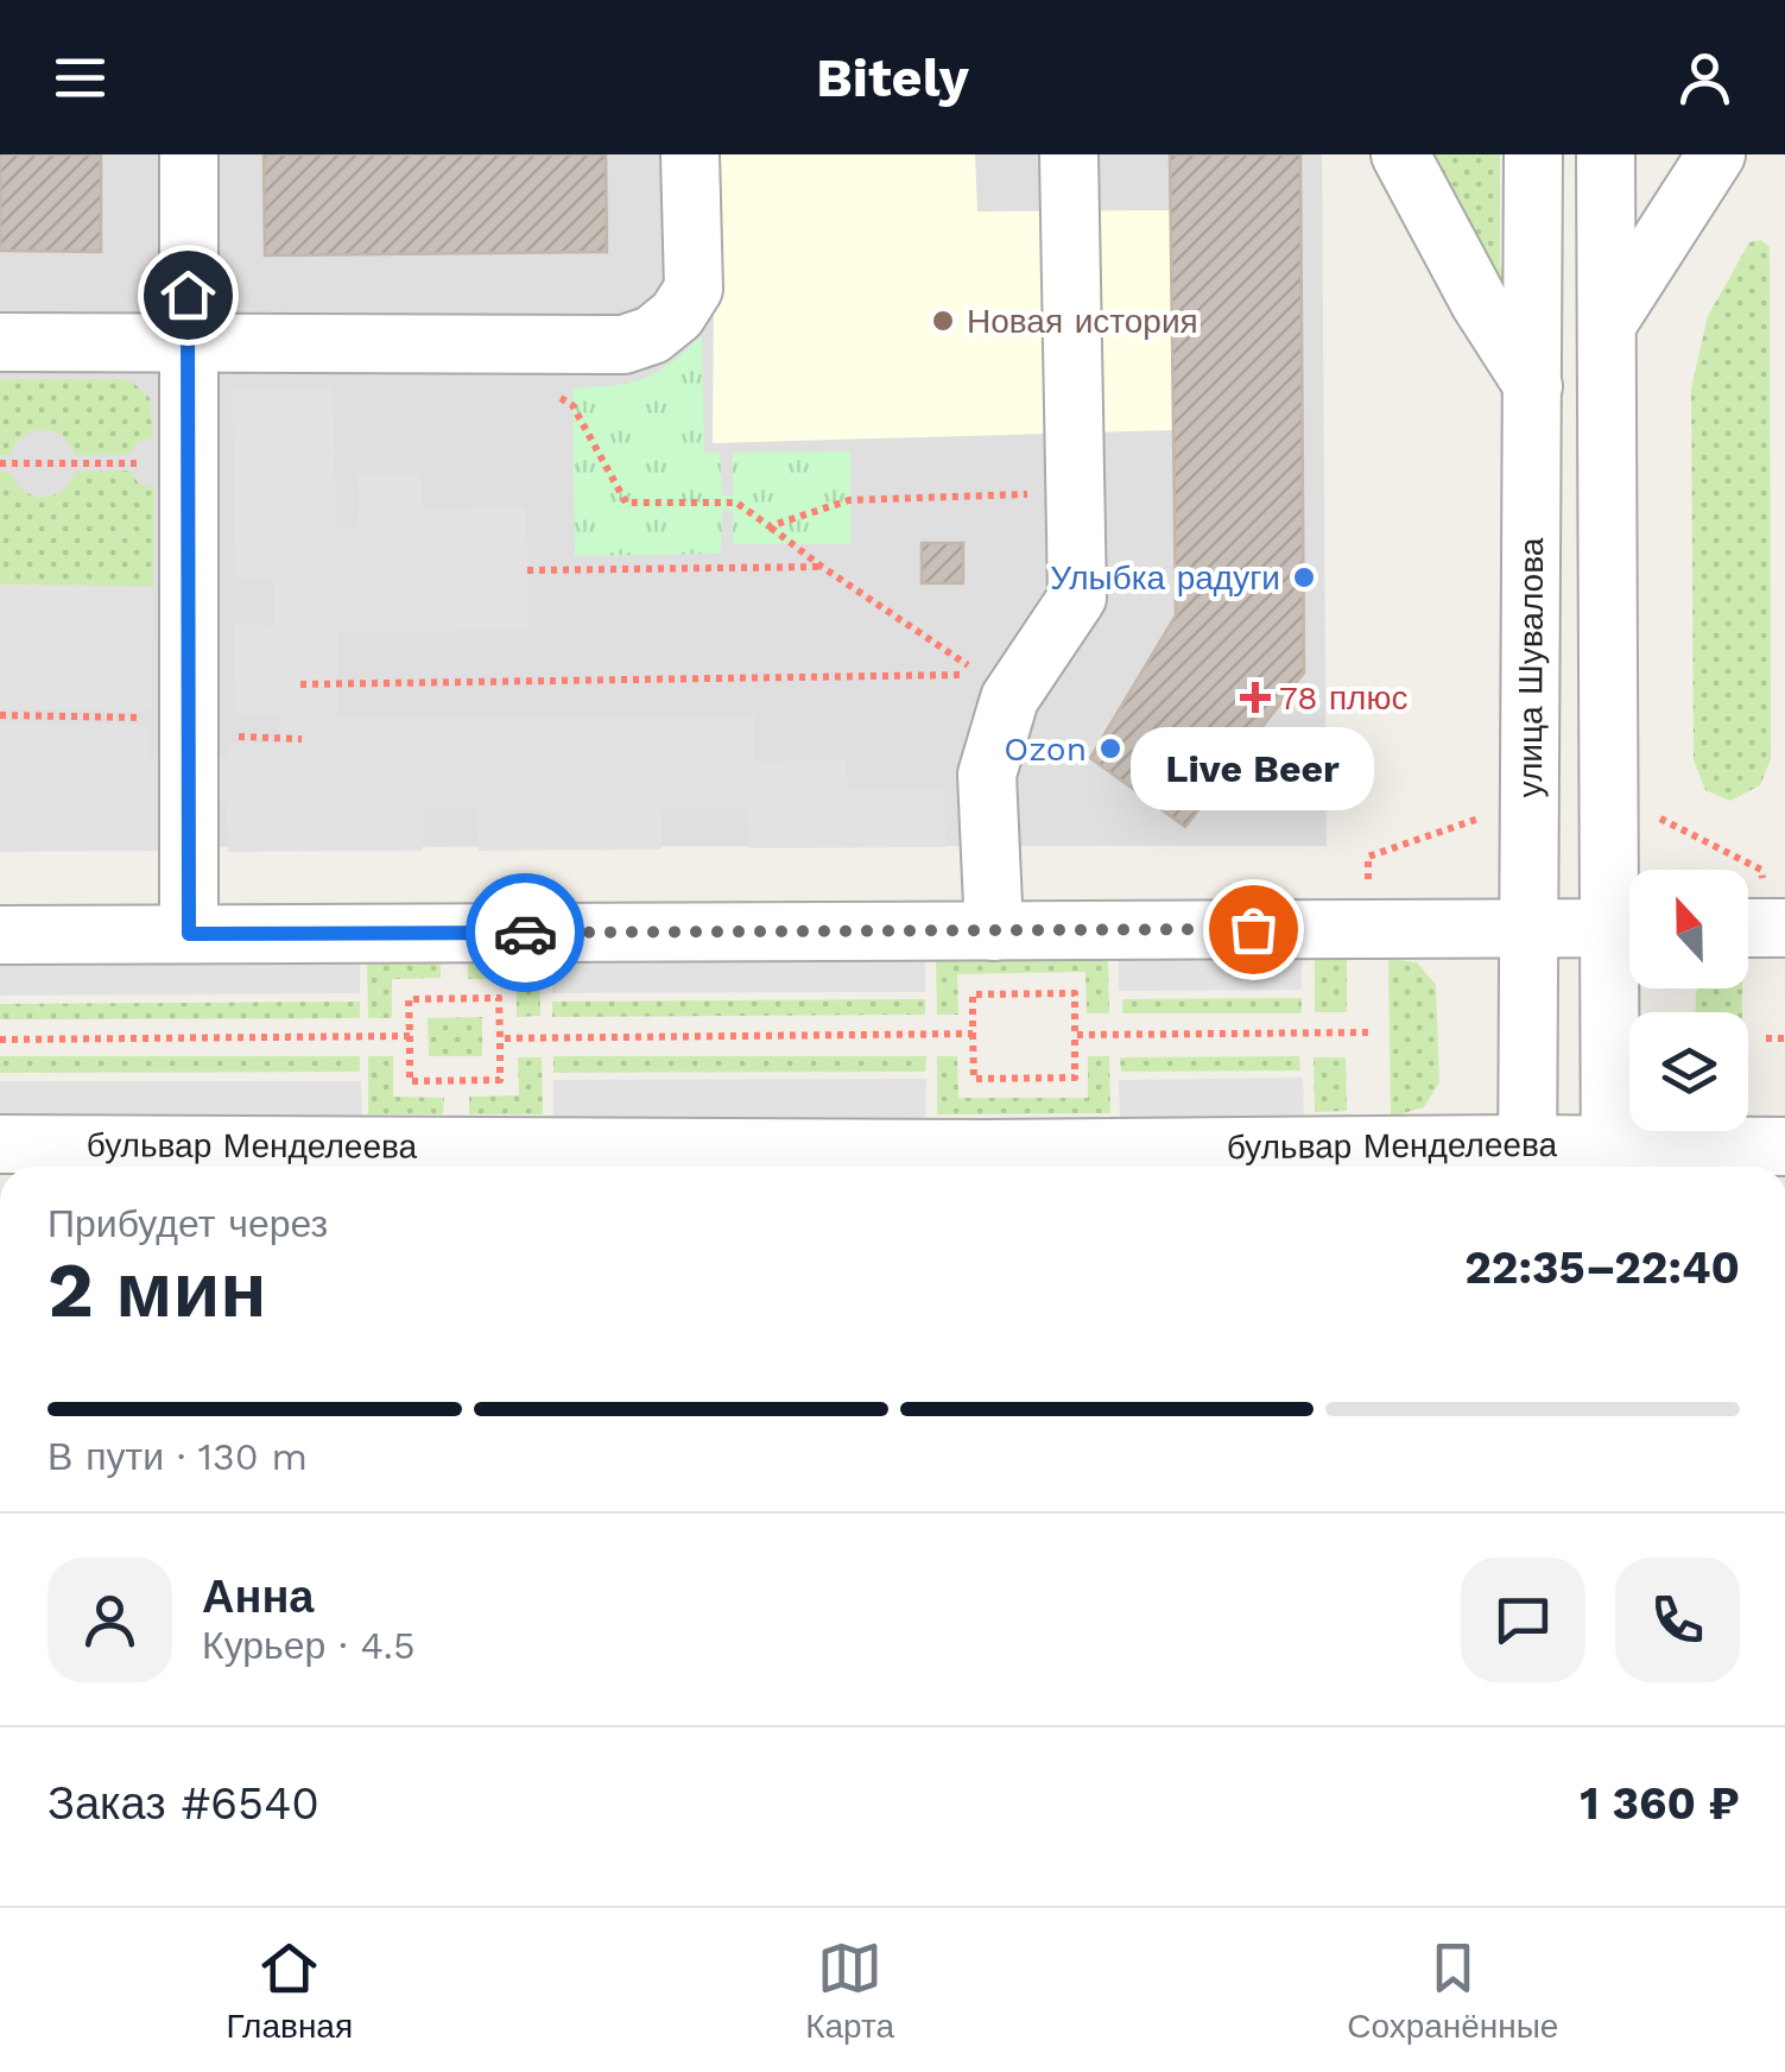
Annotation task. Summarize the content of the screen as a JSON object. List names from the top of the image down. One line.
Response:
{"streets":{"street":["улица Шувалова","бульвар Менделеева"]},"crossings":[["улица Шувалова","бульвар Менделеева"]],"places":{"other":["Новая история","Улыбка радуги","Ozon","Live Beer"],"health":["78 плюс"]},"north":"top","page":{"header":"Bitely","bubble":"Live Beer","heading":["2 мин","Прибудет через","22:35–22:40"],"panel":["Анна","Курьер · 4.5","Заказ #6540","1 360 ₽"],"bar":"В пути · 130 m","tabs":["Главная","Карта","Сохранённые"]}}
